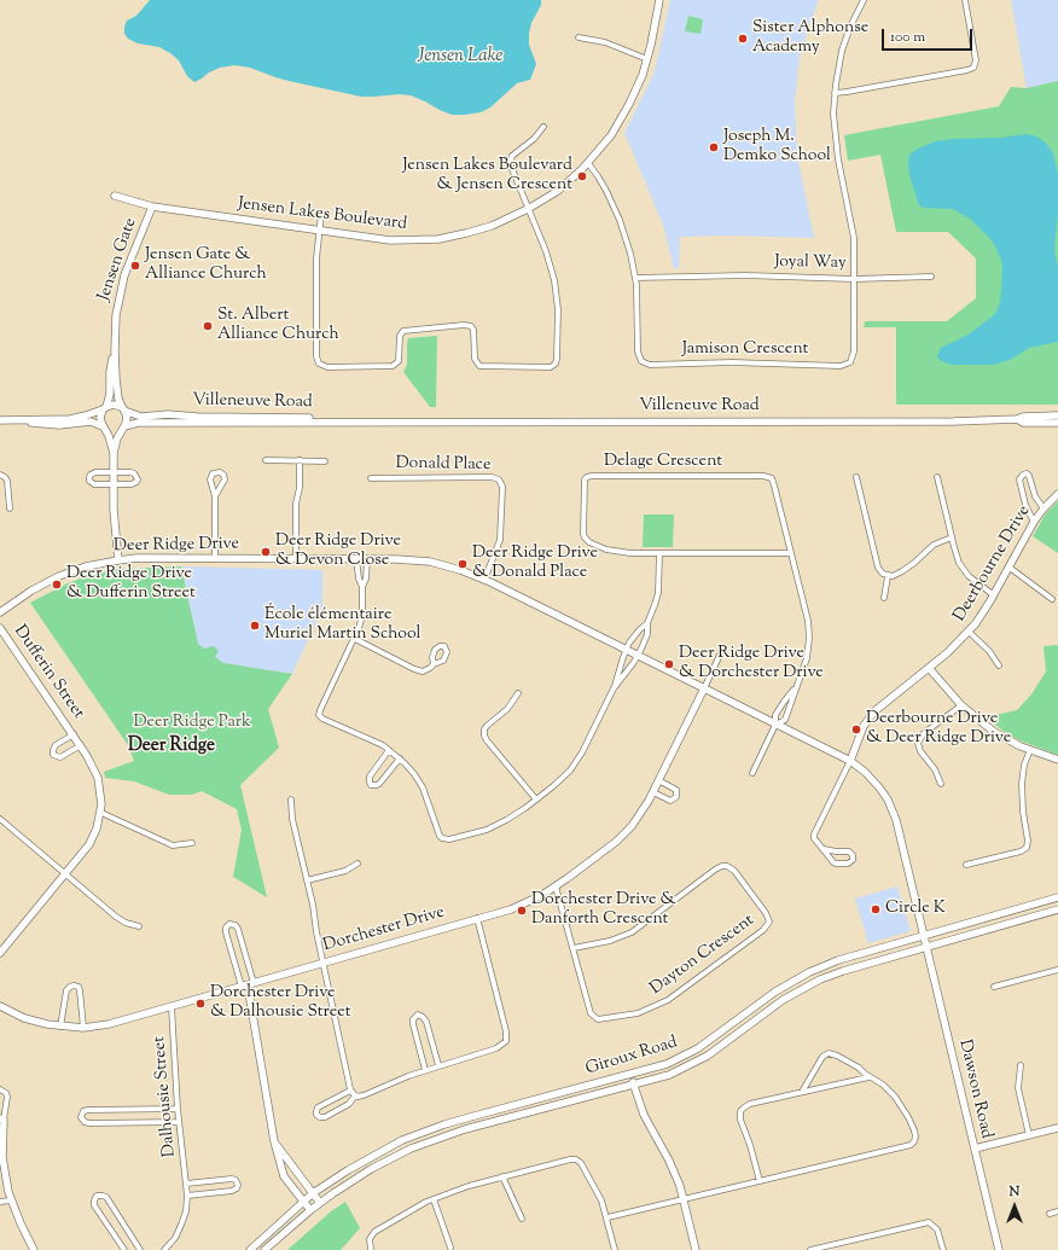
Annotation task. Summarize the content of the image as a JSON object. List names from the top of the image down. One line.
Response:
{"streets":{"street":["Jensen Lakes Boulevard","Jensen Gate","Joyal Way","Jamison Crescent","Villeneuve Road","Delage Crescent","Donald Place","Deer Ridge Drive","Deerbourne Drive","Dufferin Street","Dorchester Drive","Dayton Crescent","Giroux Road","Dawson Road","Dalhousie Street"]},"crossings":[["Jensen Lakes Boulevard","Jensen Gate"],["Jensen Gate","Villeneuve Road"],["Joyal Way","Jamison Crescent"],["Delage Crescent","Deer Ridge Drive"],["Donald Place","Deer Ridge Drive"],["Deer Ridge Drive","Deerbourne Drive"],["Deer Ridge Drive","Dorchester Drive"],["Deer Ridge Drive","Giroux Road"],["Deer Ridge Drive","Dawson Road"],["Dorchester Drive","Dayton Crescent"],["Dorchester Drive","Dalhousie Street"],["Giroux Road","Dawson Road"]],"districts":["Deer Ridge"],"water":["Jensen Lake"],"parks":["Deer Ridge Park"],"places":["Sister Alphonse Academy","Joseph M. Demko School","Jensen Lakes Boulevard & Jensen Crescent","Jensen Gate & Alliance Church","St. Albert Alliance Church","Deer Ridge Drive & Devon Close","Deer Ridge Drive & Donald Place","Deer Ridge Drive & Dufferin Street","École élémentaire Muriel Martin School","Deer Ridge Drive & Dorchester Drive","Deerbourne Drive & Deer Ridge Drive","Circle K","Dorchester Drive & Danforth Crescent","Dorchester Drive & Dalhousie Street"],"scale_bar":"100 m","north":"top"}
